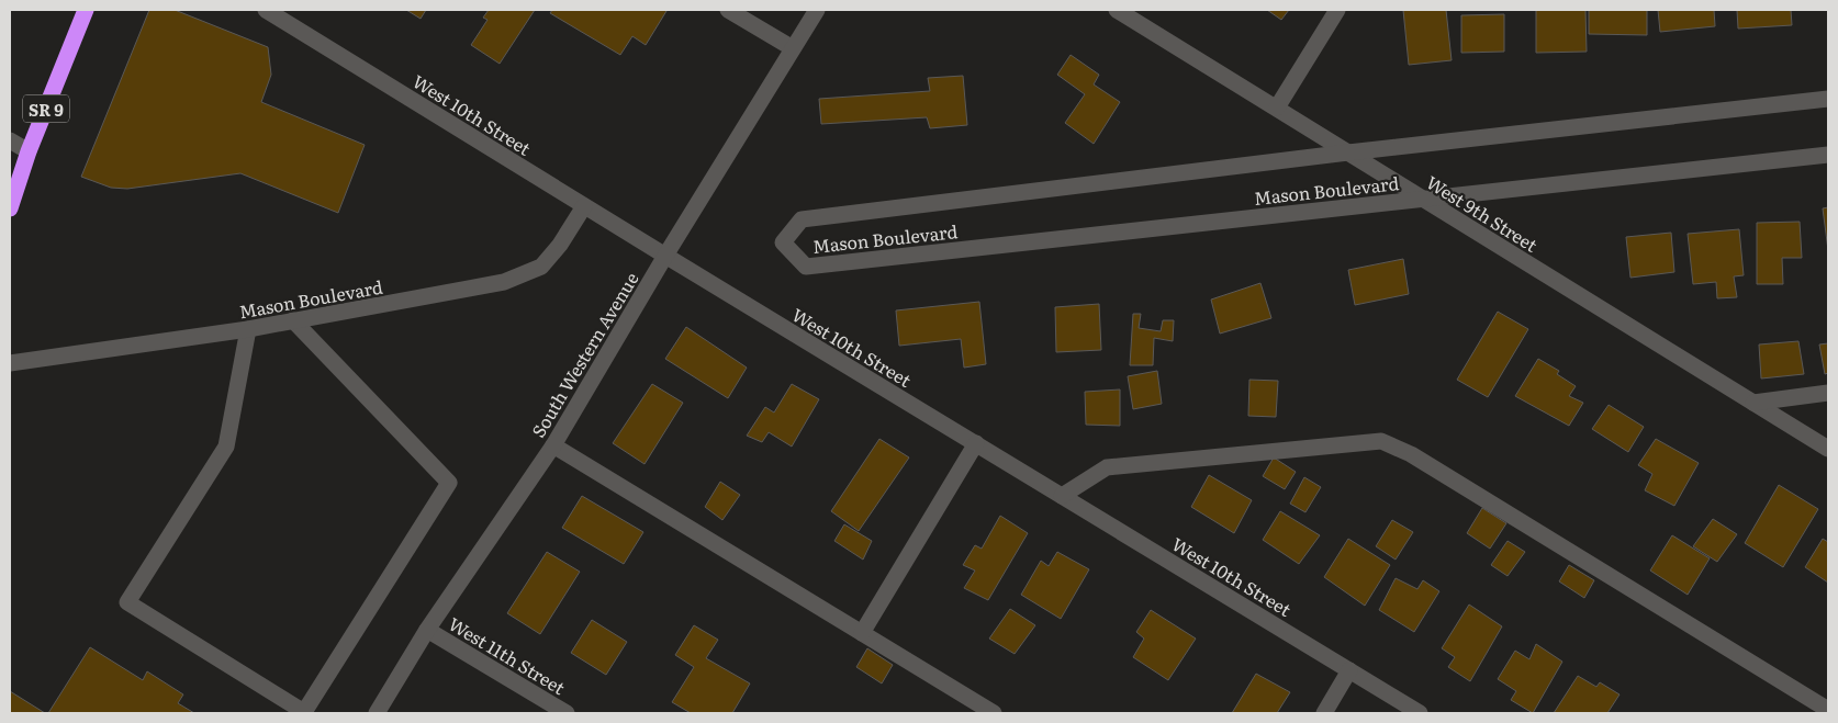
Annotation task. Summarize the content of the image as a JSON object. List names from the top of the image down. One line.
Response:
{"streets":{"highway":["SR 9"],"street":["West 10th Street","Mason Boulevard","West 9th Street","South Western Avenue","West 11th Street"]},"crossings":[["West 10th Street","Mason Boulevard"],["West 10th Street","South Western Avenue"],["Mason Boulevard","West 9th Street"],["South Western Avenue","West 11th Street"]]}
